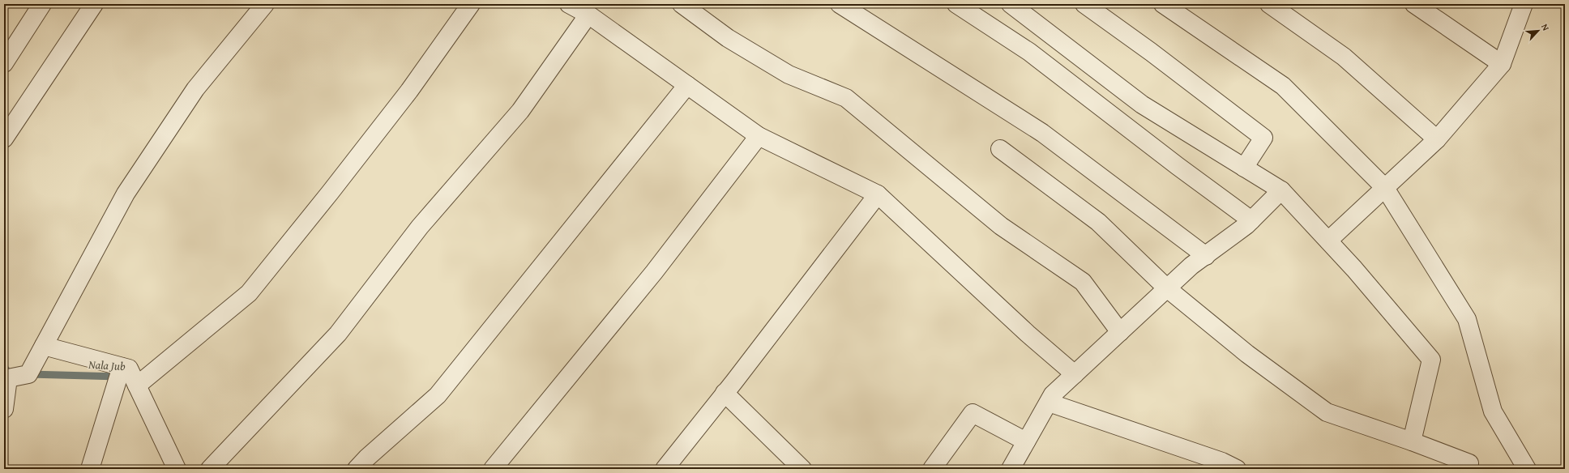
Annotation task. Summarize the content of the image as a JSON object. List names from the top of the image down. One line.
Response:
{"water":["Nala Jub"],"north":"top right"}
